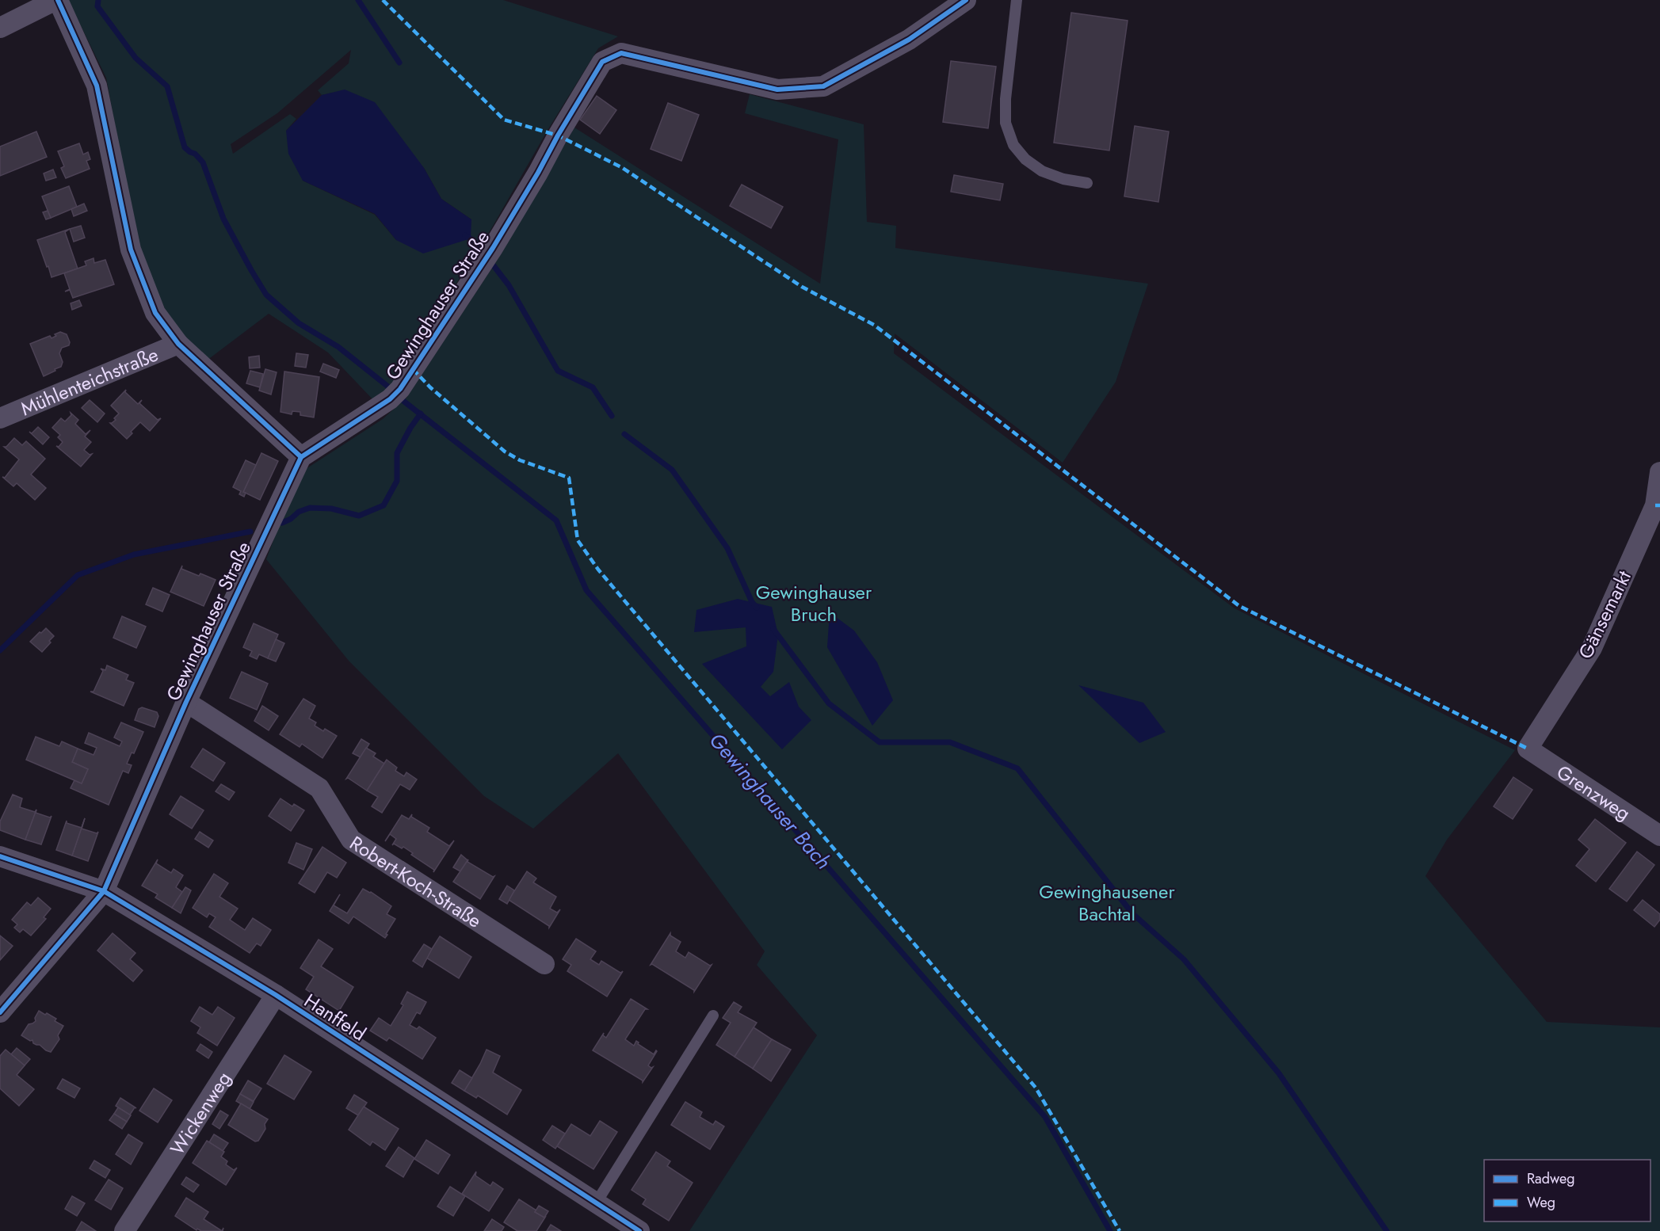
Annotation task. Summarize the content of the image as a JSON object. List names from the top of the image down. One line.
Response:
{"streets":{"street":["Gewinghauser Straße","Mühlenteichstraße","Gänsemarkt","Grenzweg","Robert-Koch-Straße","Hanffeld","Wickenweg"]},"crossings":[["Gewinghauser Straße","Robert-Koch-Straße"],["Gewinghauser Straße","Hanffeld"],["Gänsemarkt","Grenzweg"],["Hanffeld","Wickenweg"]],"water":["Gewinghauser Bach"],"parks":["Gewinghauser Bruch","Gewinghausener Bachtal"],"legend":["Radweg","Weg"]}
